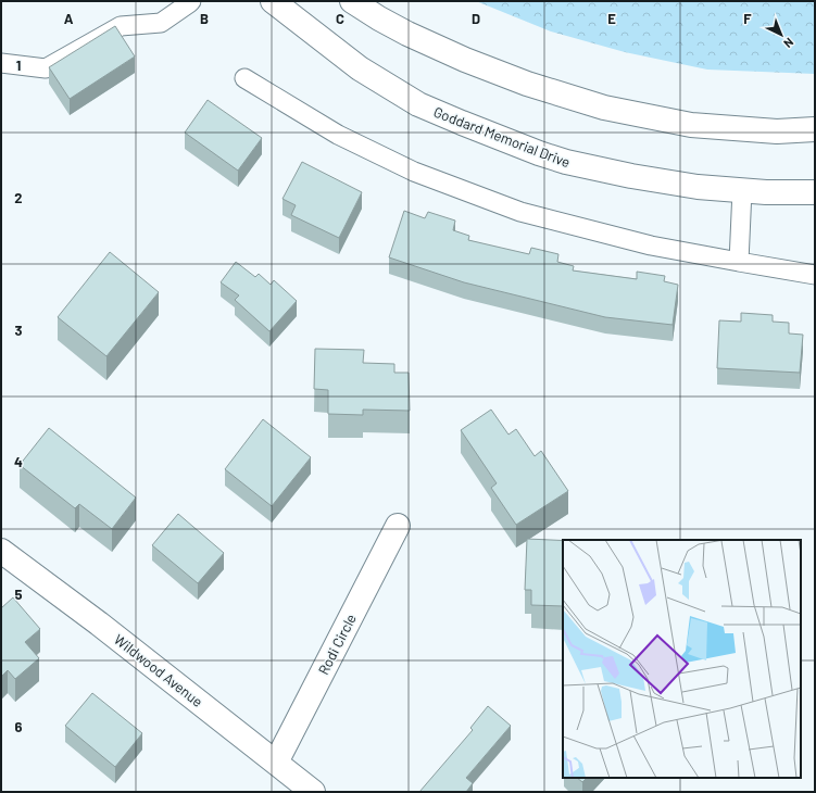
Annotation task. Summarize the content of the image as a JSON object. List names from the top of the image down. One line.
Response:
{"streets":{"main road":["Goddard Memorial Drive","Rodi Circle","Wildwood Avenue"]},"crossings":[["Rodi Circle","Wildwood Avenue"]],"north":"bottom right","grid":{"columns":["A","B","C","D","E","F"],"rows":["1","2","3","4","5","6"]}}
